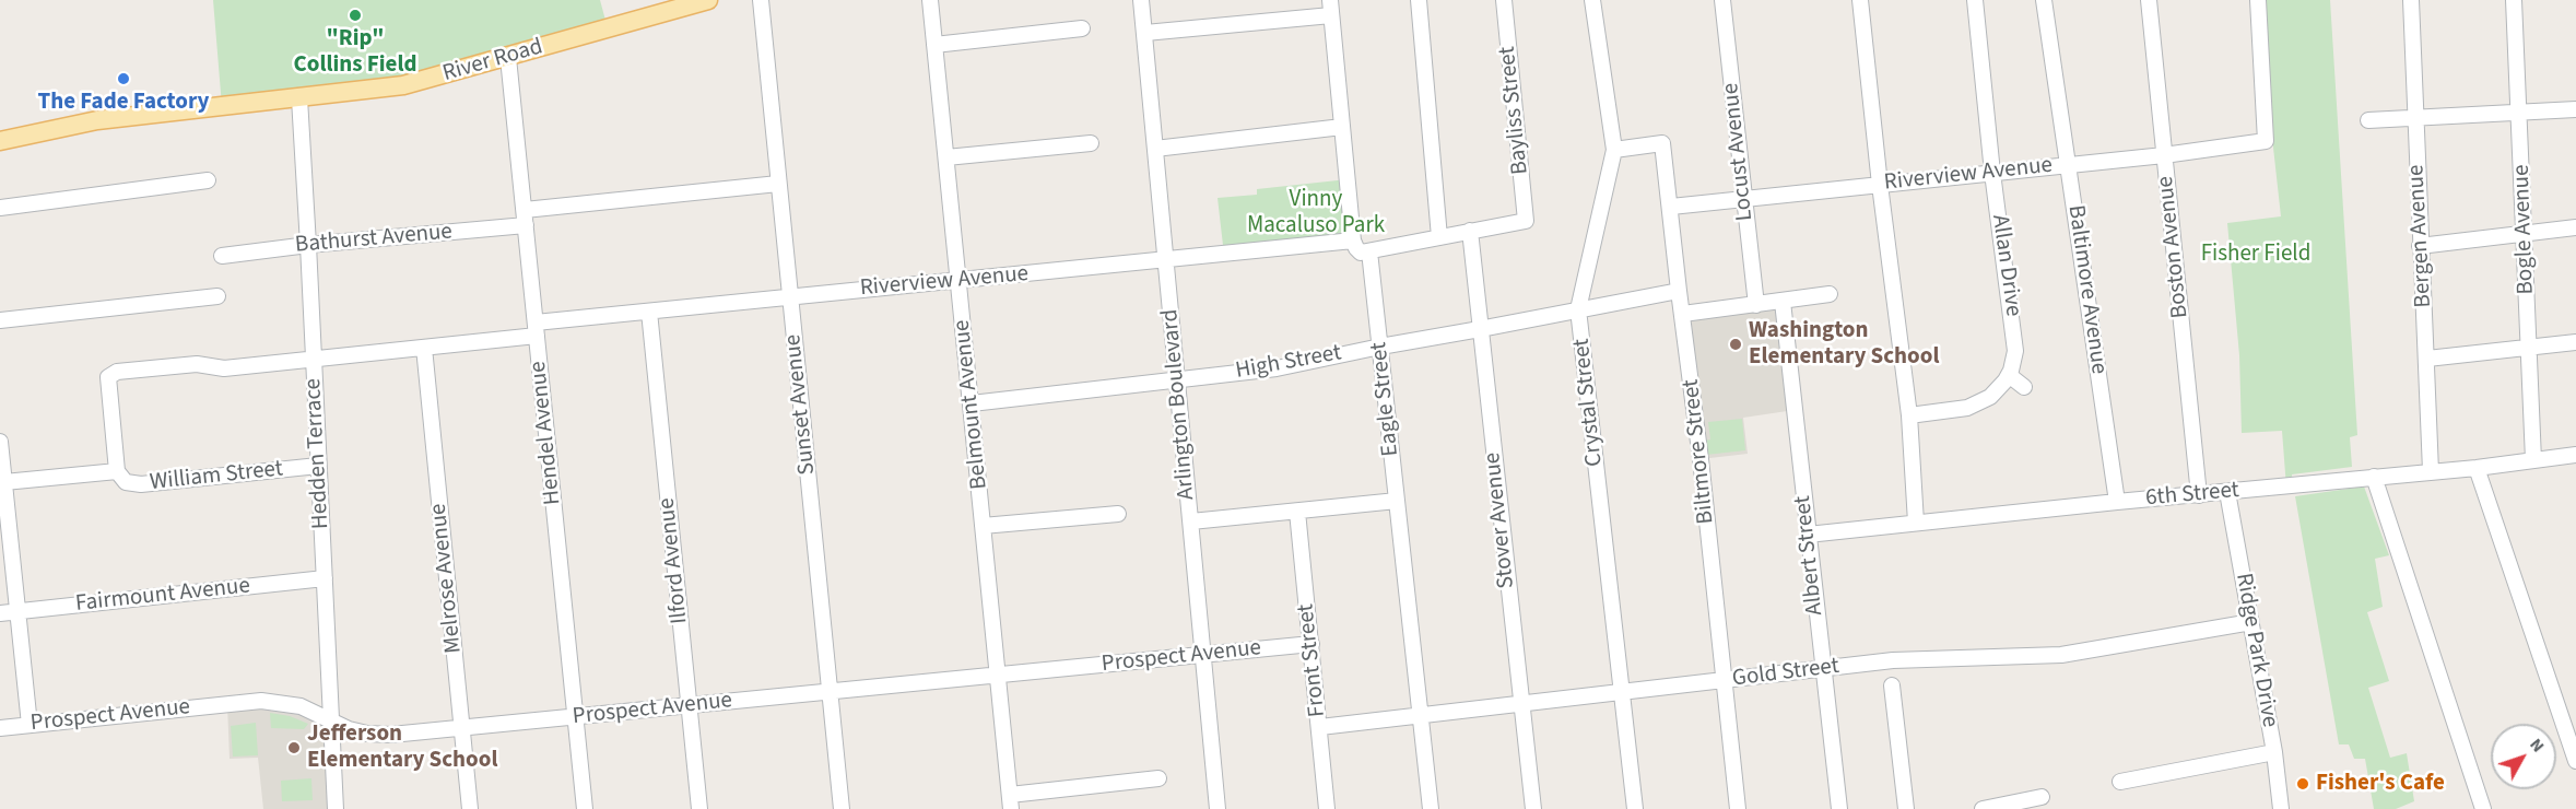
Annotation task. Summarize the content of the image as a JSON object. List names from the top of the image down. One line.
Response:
{"streets":{"main road":["River Road"],"street":["Bayliss Street","Locust Avenue","Riverview Avenue","Bogle Avenue","Bergen Avenue","Bathurst Avenue","Boston Avenue","Allan Drive","Baltimore Avenue","High Street","Eagle Street","Crystal Street","Sunset Avenue","Belmount Avenue","Arlington Boulevard","Hendel Avenue","Biltmore Street","Hedden Terrace","William Street","6th Street","Stover Avenue","Albert Street","Ilford Avenue","Melrose Avenue","Fairmount Avenue","Ridge Park Drive","Prospect Avenue","Front Street","Gold Street"]},"crossings":[["River Road","Hendel Avenue"],["River Road","Hedden Terrace"],["Bayliss Street","Stover Avenue"],["Locust Avenue","Riverview Avenue"],["Riverview Avenue","Boston Avenue"],["Riverview Avenue","Allan Drive"],["Riverview Avenue","Baltimore Avenue"],["Riverview Avenue","Sunset Avenue"],["Riverview Avenue","Belmount Avenue"],["Riverview Avenue","Arlington Boulevard"],["Riverview Avenue","Hendel Avenue"],["Riverview Avenue","Biltmore Street"],["Riverview Avenue","Hedden Terrace"],["Riverview Avenue","William Street"],["Riverview Avenue","Ilford Avenue"],["Riverview Avenue","Melrose Avenue"],["Bogle Avenue","6th Street"],["Bergen Avenue","6th Street"],["Bathurst Avenue","Sunset Avenue"],["Bathurst Avenue","Hendel Avenue"],["Bathurst Avenue","Hedden Terrace"],["Boston Avenue","6th Street"],["Baltimore Avenue","6th Street"],["High Street","Eagle Street"],["High Street","Crystal Street"],["High Street","Belmount Avenue"],["High Street","Arlington Boulevard"],["High Street","Biltmore Street"],["High Street","Stover Avenue"],["Eagle Street","Gold Street"],["Crystal Street","Biltmore Street"],["Crystal Street","Gold Street"],["Sunset Avenue","Prospect Avenue"],["Belmount Avenue","Prospect Avenue"],["Arlington Boulevard","Prospect Avenue"],["Hendel Avenue","Prospect Avenue"],["Biltmore Street","Gold Street"],["Hedden Terrace","William Street"],["Hedden Terrace","Fairmount Avenue"],["Hedden Terrace","Prospect Avenue"],["6th Street","Albert Street"],["6th Street","Ridge Park Drive"],["Stover Avenue","Gold Street"],["Albert Street","Gold Street"],["Ilford Avenue","Prospect Avenue"],["Melrose Avenue","Prospect Avenue"],["Ridge Park Drive","Gold Street"],["Prospect Avenue","Front Street"],["Front Street","Gold Street"]],"parks":["Vinny Macaluso Park","Fisher Field"],"places":["\"Rip\" Collins Field","The Fade Factory","Washington Elementary School","Jefferson Elementary School","Fisher's Cafe"],"north":"top right"}
